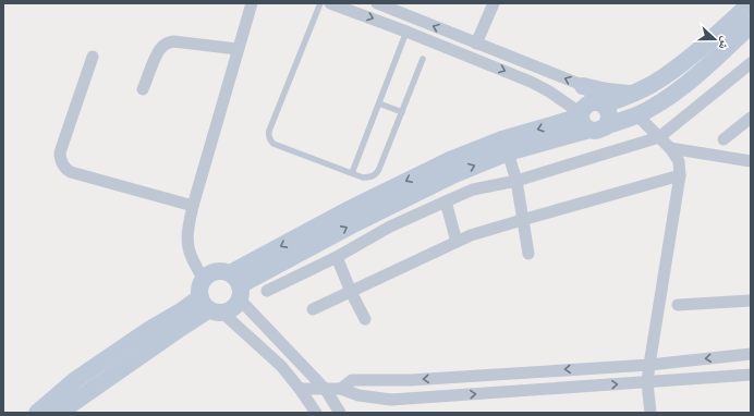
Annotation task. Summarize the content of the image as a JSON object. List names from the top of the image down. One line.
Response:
{"north":"right"}
